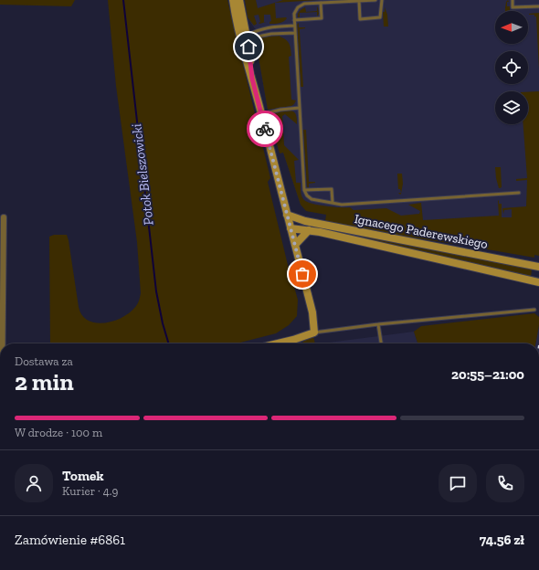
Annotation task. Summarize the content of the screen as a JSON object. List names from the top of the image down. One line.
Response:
{"streets":{"main road":["Ignacego Paderewskiego"]},"water":["Potok Bielszowicki"],"north":"left","page":{"heading":["2 min","Dostawa za","20:55–21:00"],"panel":["Tomek","Kurier · 4.9","Zamówienie #6861","74.56 zł"],"bar":"W drodze · 100 m"}}
